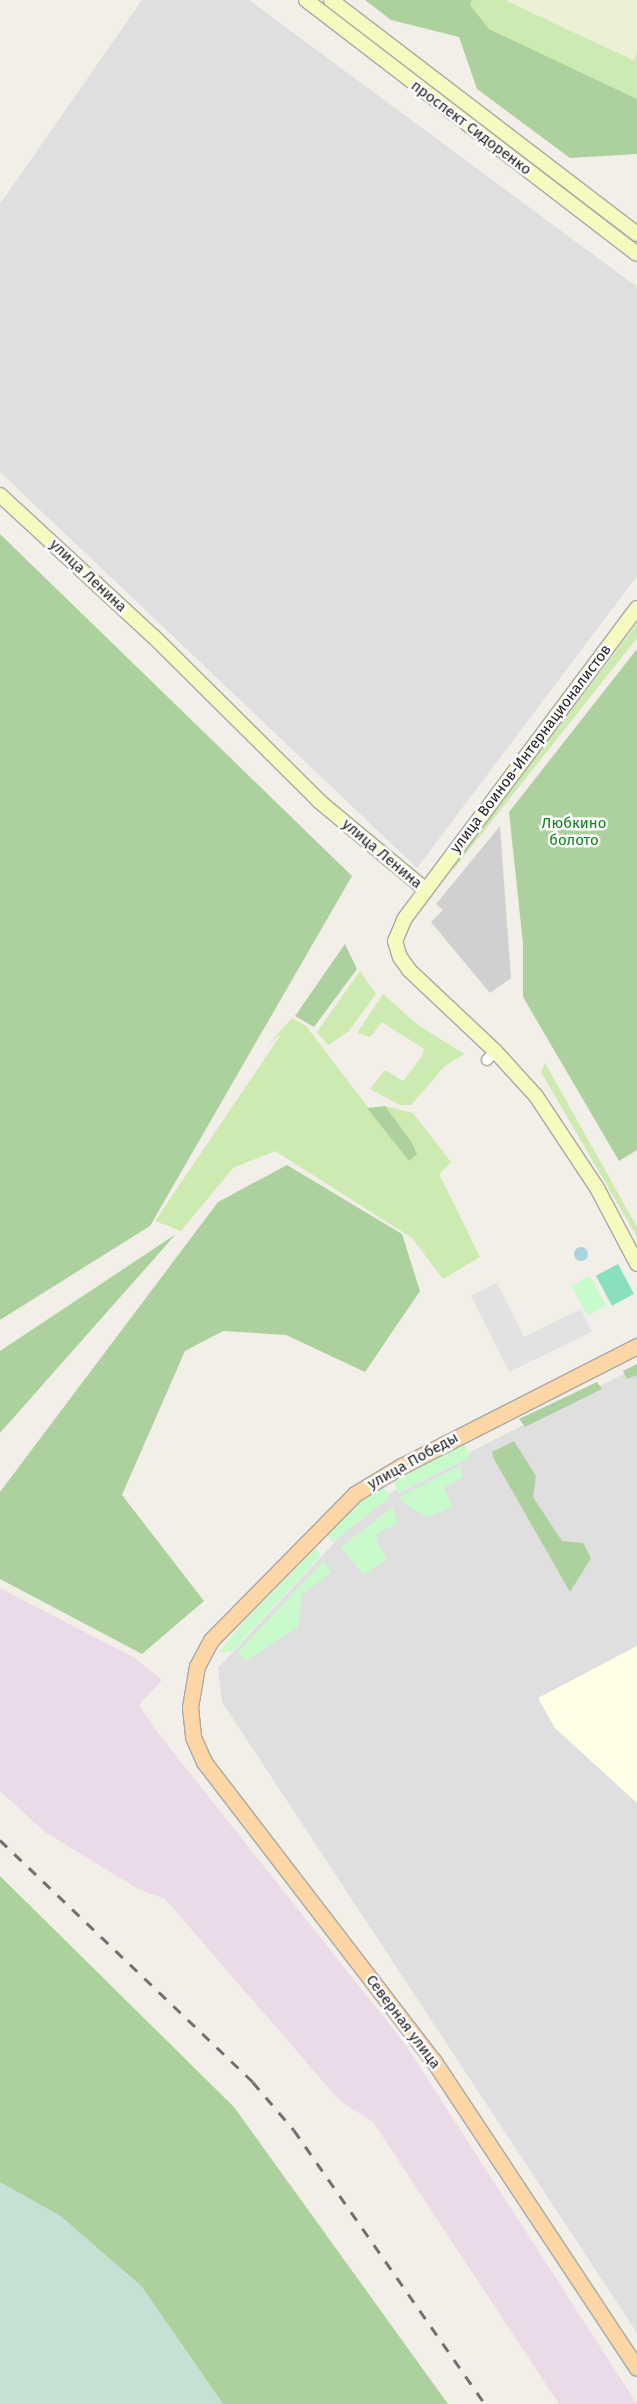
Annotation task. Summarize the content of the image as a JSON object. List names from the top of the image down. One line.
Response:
{"streets":{"main road":["улица Победы","Северная улица"],"street":["проспект Сидоренко","улица Ленина","улица Воинов-Интернационалистов"]},"crossings":[["улица Ленина","улица Воинов-Интернационалистов"],["улица Победы","Северная улица"]],"parks":["Любкино болото"]}
